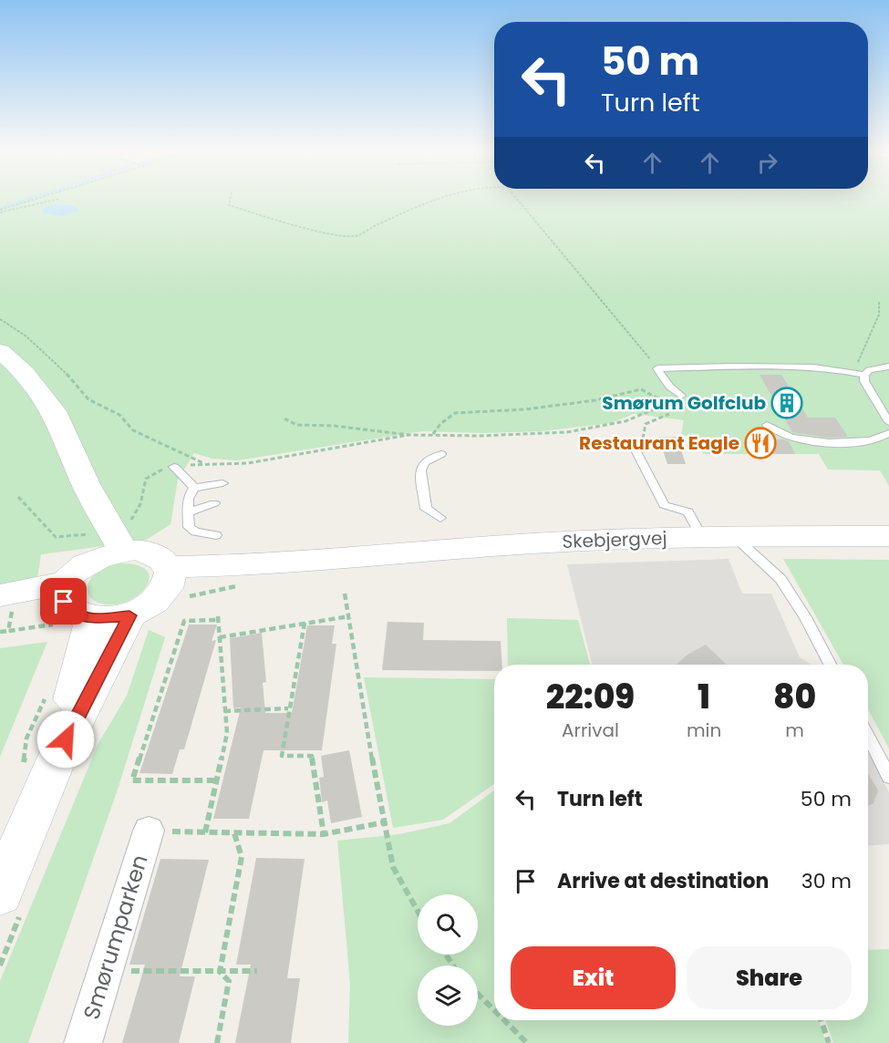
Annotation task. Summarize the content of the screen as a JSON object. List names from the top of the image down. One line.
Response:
{"streets":{"street":["Skebjergvej","Smørumparken"]},"places":{"building":["Smørum Golfclub"],"restaurant":["Restaurant Eagle"]},"page":{"turn":["50 m","Turn left"],"eta":["22:09","Arrival","1","min","80","m"],"list":[{"name":"Turn left","value":"50 m"},{"name":"Arrive at destination","value":"30 m"}],"buttons":["Exit","Share"]}}
